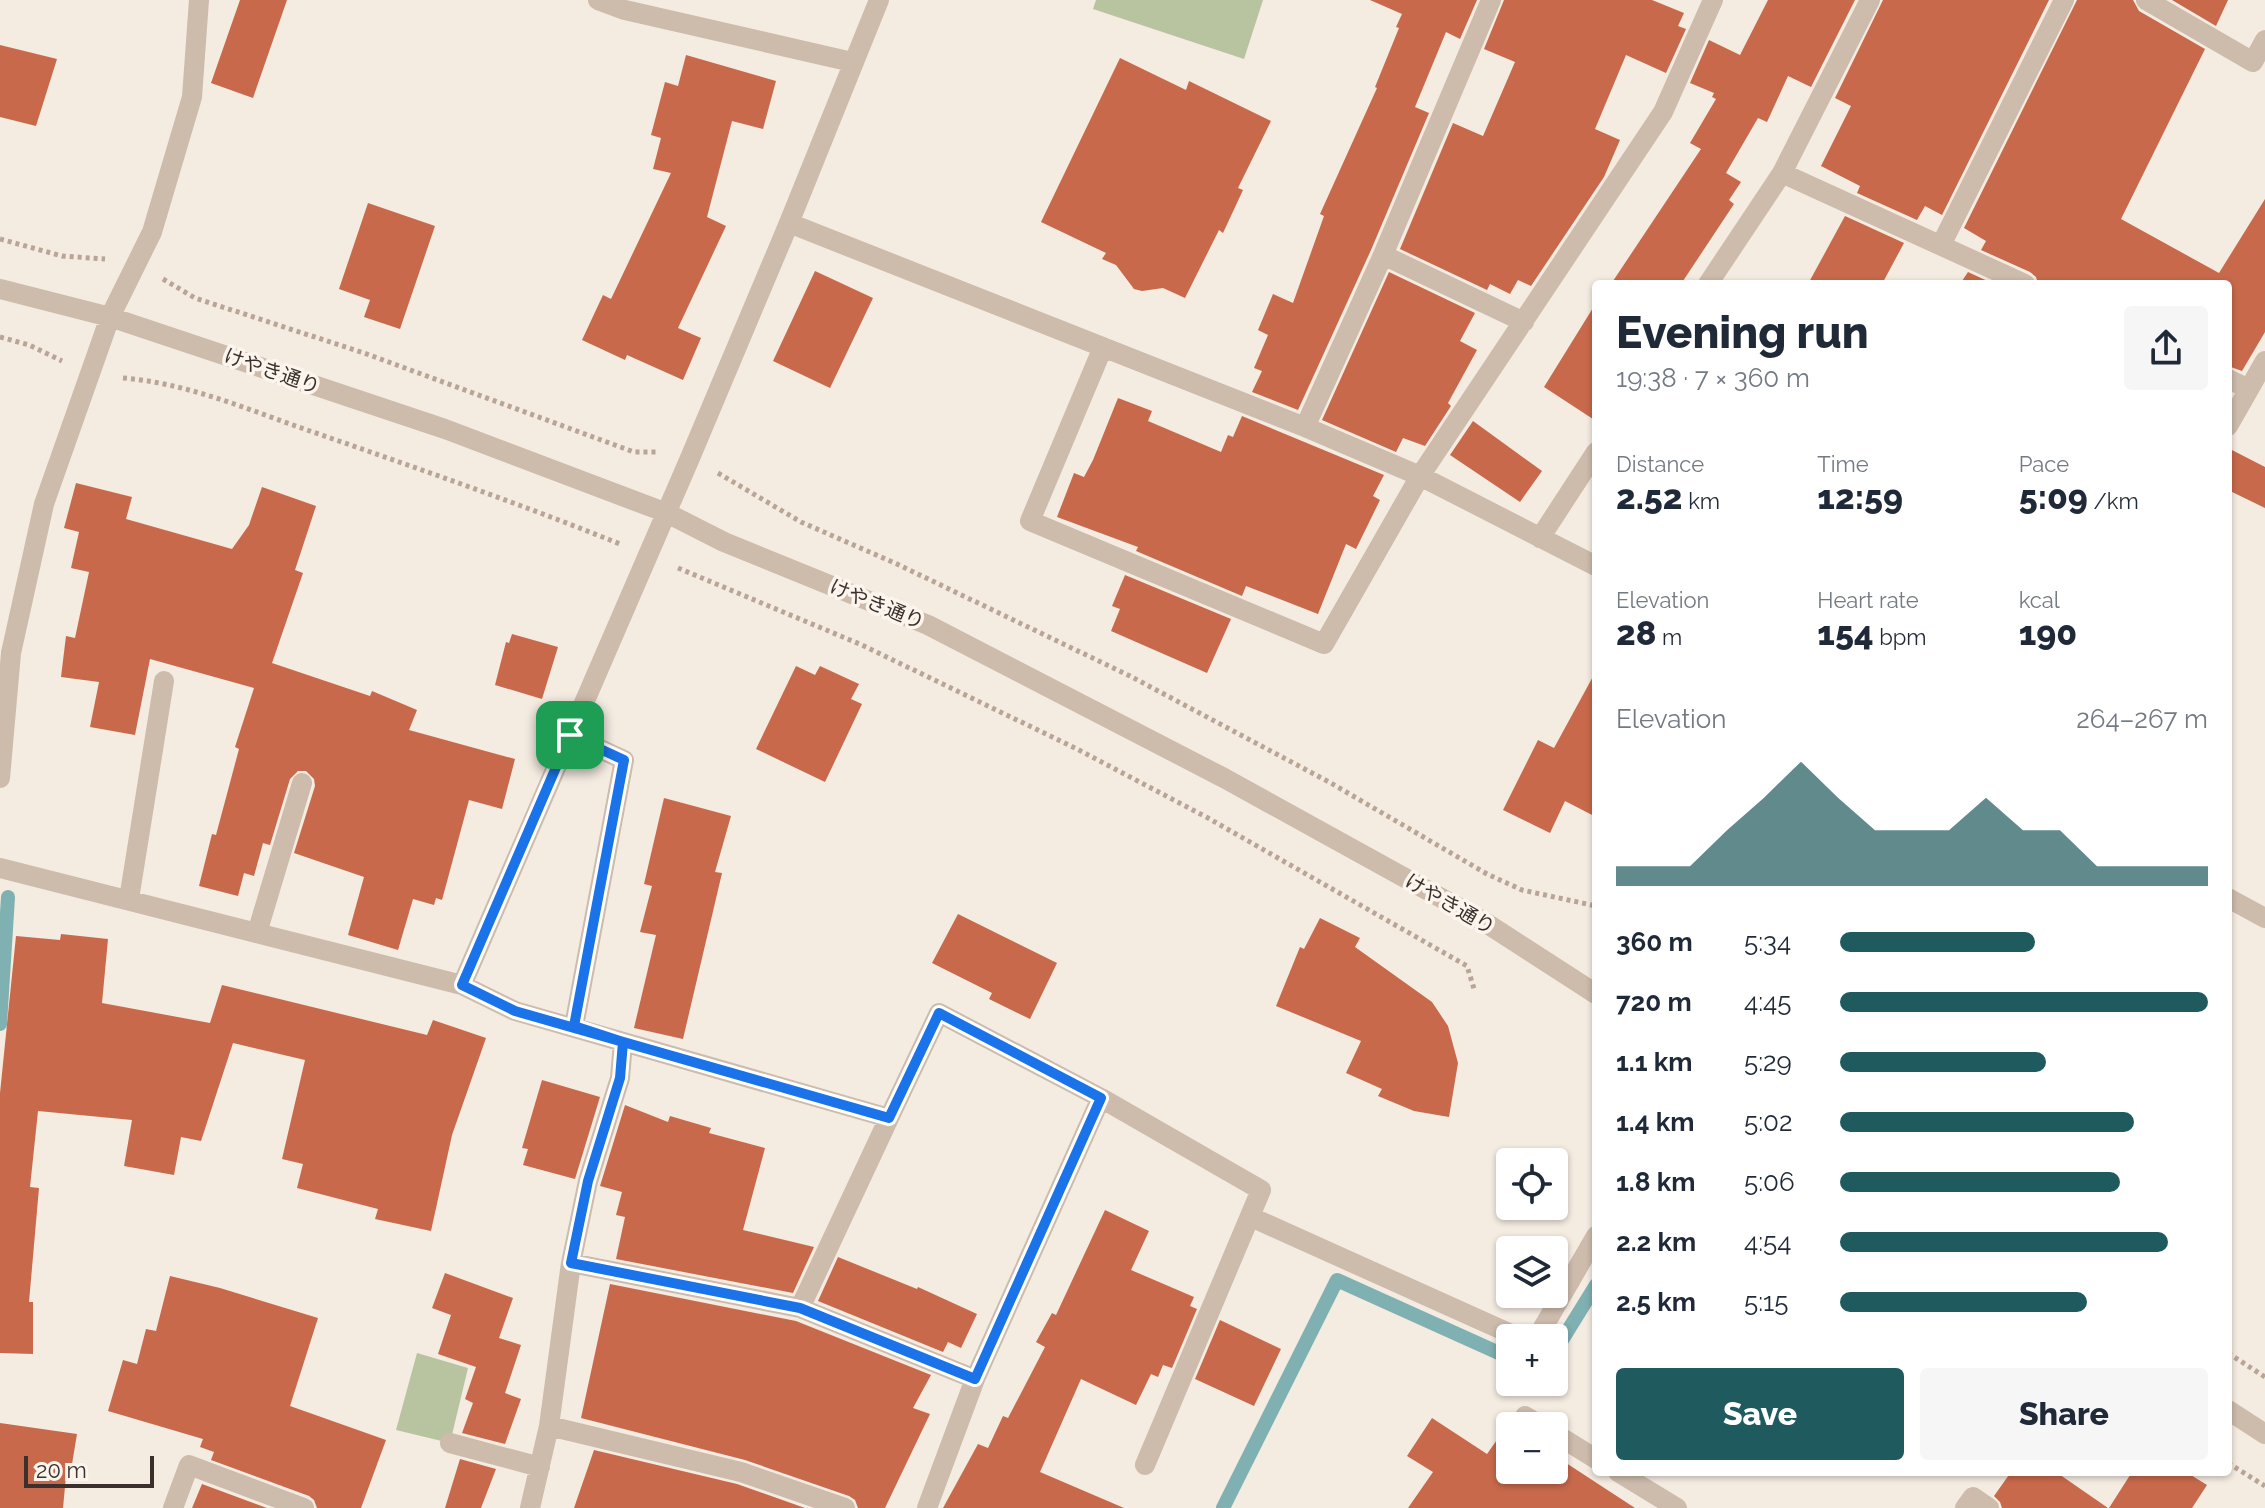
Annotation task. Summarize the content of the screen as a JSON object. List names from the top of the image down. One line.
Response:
{"streets":{"street":["けやき通り"]},"scale_bar":"20 m","page":{"heading":["Evening run","19:38 · 7 × 360 m"],"stats":[["Distance","2.52 km"],["Time","12:59"],["Pace","5:09 /km"],["Elevation","28 m"],["Heart rate","154 bpm"],["kcal","190"]],"chart":["Elevation","264–267 m"],"list":[{"name":"360 m","note":"5:34"},{"name":"720 m","note":"4:45"},{"name":"1.1 km","note":"5:29"},{"name":"1.4 km","note":"5:02"},{"name":"1.8 km","note":"5:06"},{"name":"2.2 km","note":"4:54"},{"name":"2.5 km","note":"5:15"}],"map_buttons":["+","−"],"buttons":["Save","Share"],"scale":"20 m"}}
